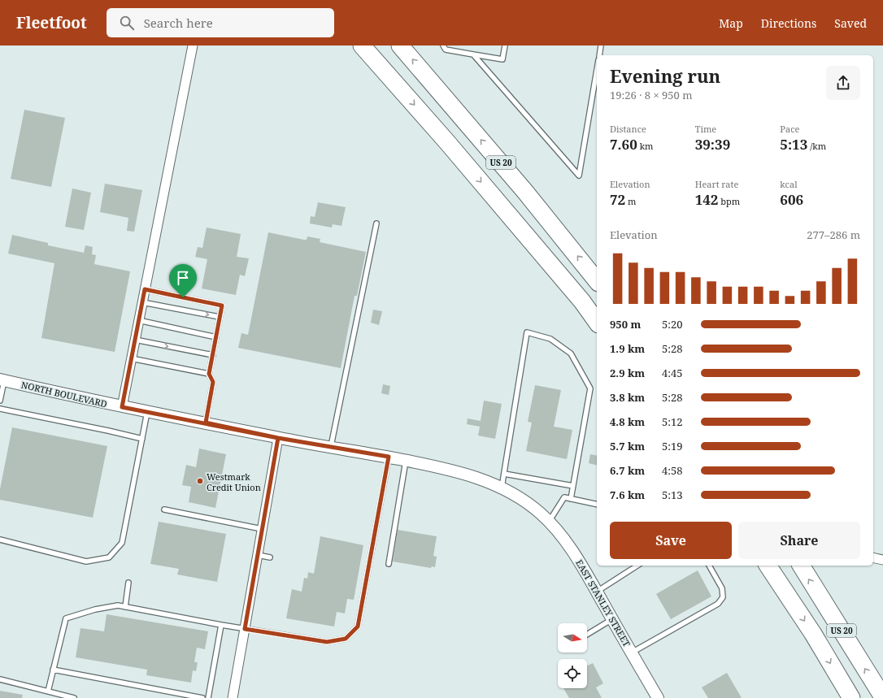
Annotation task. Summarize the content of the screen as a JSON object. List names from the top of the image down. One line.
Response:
{"streets":{"highway":["US 20"],"street":["NORTH BOULEVARD","EAST STANLEY STREET"]},"crossings":[["NORTH BOULEVARD","EAST STANLEY STREET"]],"places":["Westmark Credit Union"],"north":"right","page":{"header":"Fleetfoot","search":"Search here","nav":["Map","Directions","Saved"],"heading":["Evening run","19:26 · 8 × 950 m"],"stats":[["Distance","7.60 km"],["Time","39:39"],["Pace","5:13 /km"],["Elevation","72 m"],["Heart rate","142 bpm"],["kcal","606"]],"chart":["Elevation","277–286 m"],"list":[{"name":"950 m","note":"5:20"},{"name":"1.9 km","note":"5:28"},{"name":"2.9 km","note":"4:45"},{"name":"3.8 km","note":"5:28"},{"name":"4.8 km","note":"5:12"},{"name":"5.7 km","note":"5:19"},{"name":"6.7 km","note":"4:58"},{"name":"7.6 km","note":"5:13"}],"buttons":["Save","Share"]}}
